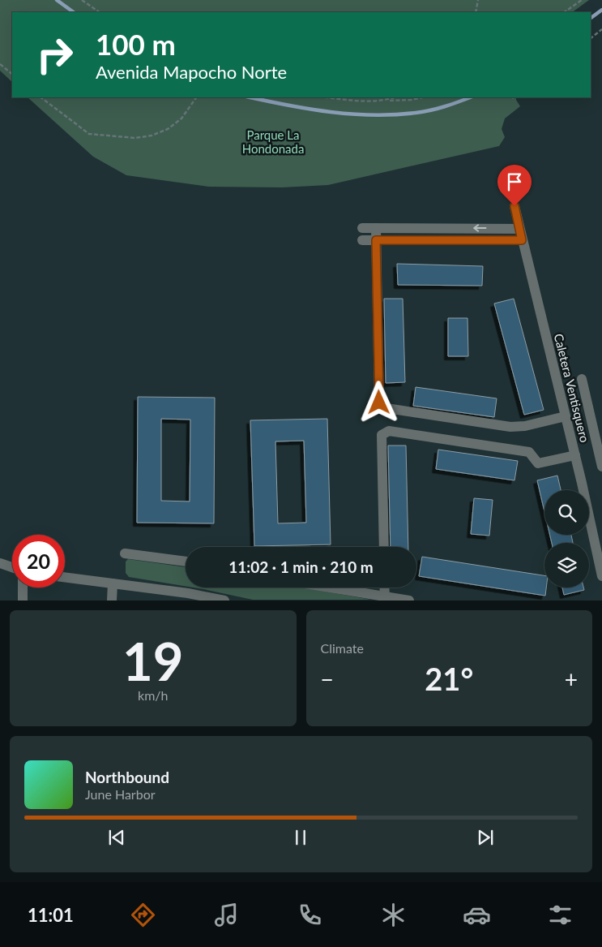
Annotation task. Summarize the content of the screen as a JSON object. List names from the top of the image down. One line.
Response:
{"streets":{"street":["Caletera Ventisquero"]},"parks":["Parque La Hondonada"],"page":{"turn":["100 m","Avenida Mapocho Norte"],"limit":"20","trip":"11:02 · 1 min · 210 m","tile":[["19","km/h"],"Climate"],"heat":["−","21°","+"],"song":["Northbound","June Harbor"],"tabs":"11:01"}}
